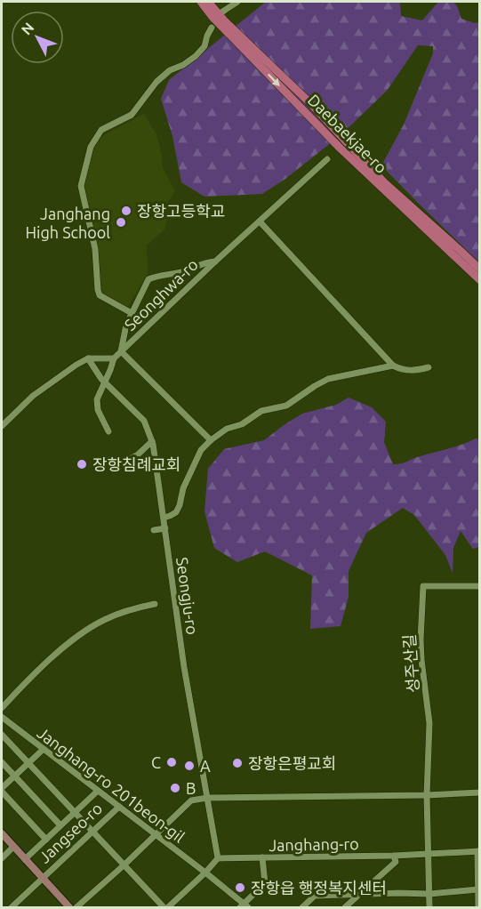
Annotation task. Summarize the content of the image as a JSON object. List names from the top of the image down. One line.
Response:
{"streets":{"highway":["Daebaekjae-ro"],"main road":["Jangseo-ro"],"street":["Seonghwa-ro","Seongju-ro","성주산길","Janghang-ro 201beon-gil","Janghang-ro"]},"crossings":[["Seongju-ro","Janghang-ro"],["성주산길","Janghang-ro"],["Janghang-ro 201beon-gil","Jangseo-ro"]],"places":["장항고등학교","Janghang High School","장항침례교회","C","장항은평교회","A","B","장항읍 행정복지센터"],"north":"top left"}
